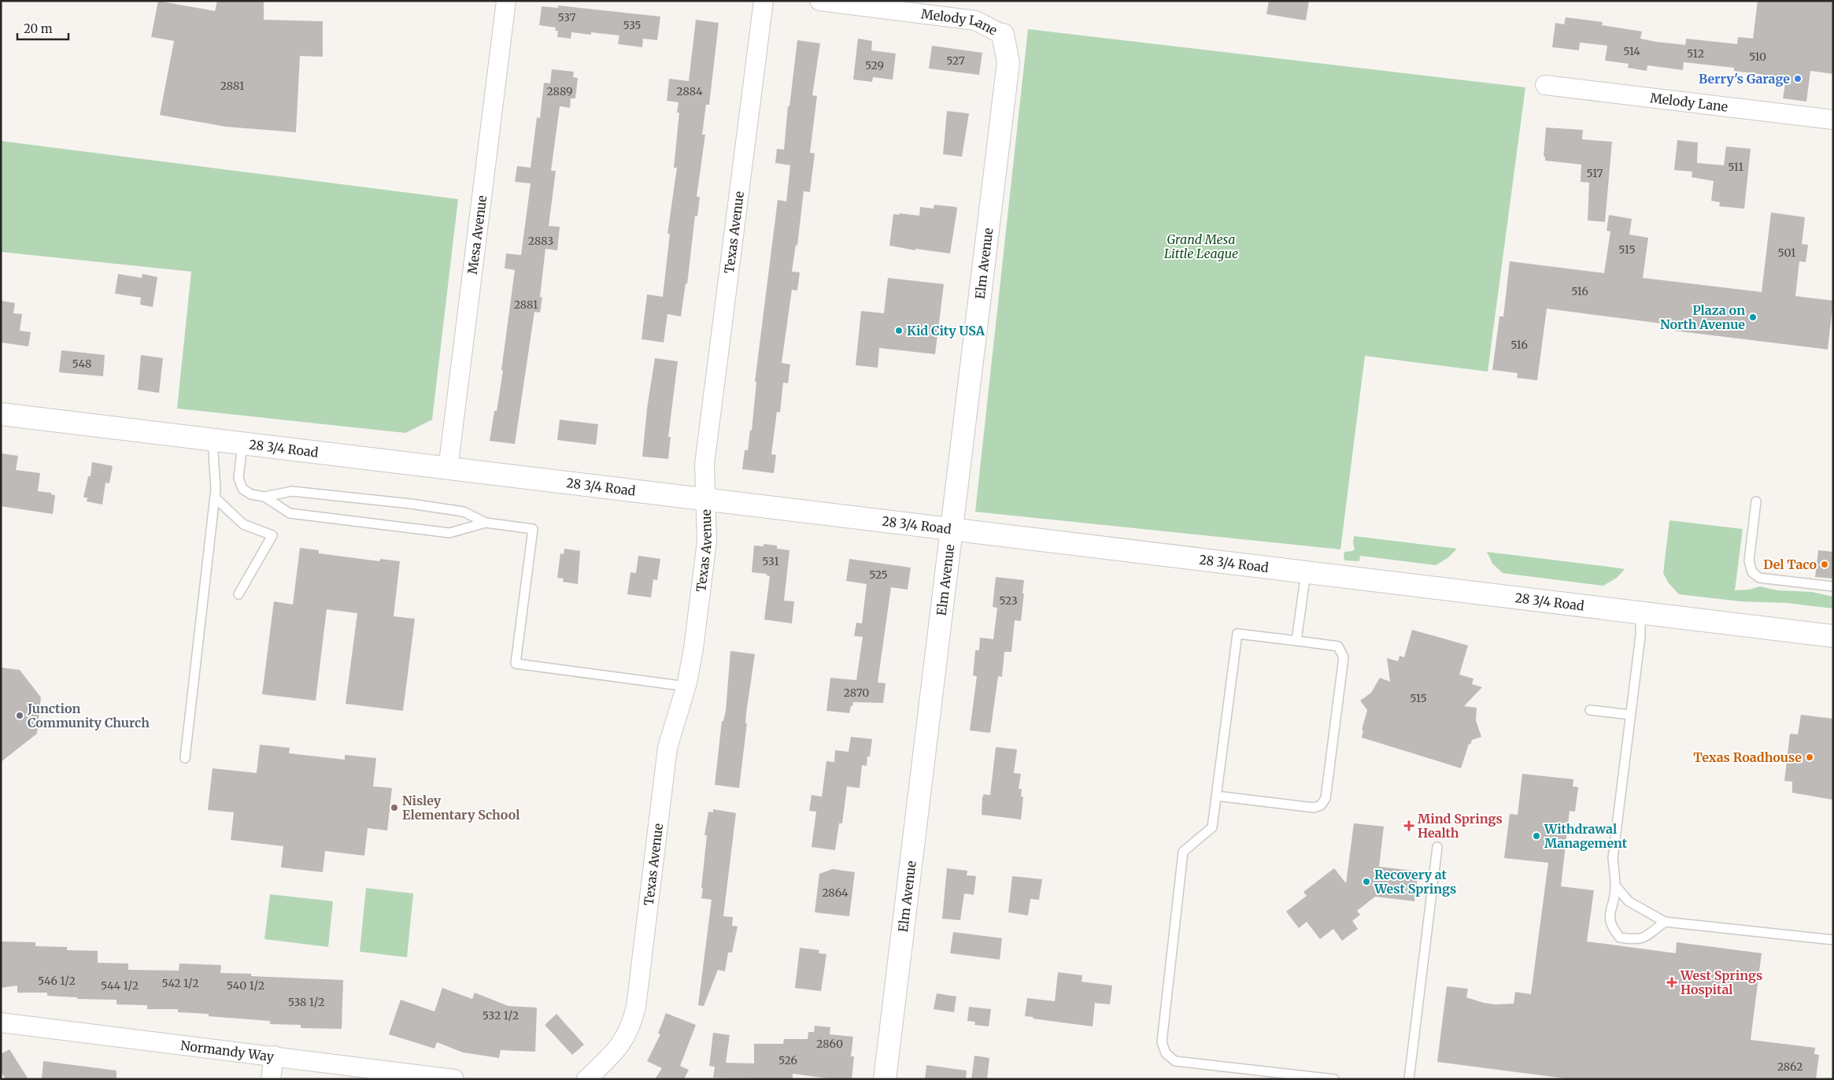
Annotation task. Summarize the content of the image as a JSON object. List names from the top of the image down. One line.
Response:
{"streets":{"street":["Melody Lane","Texas Avenue","Mesa Avenue","Elm Avenue","28 3/4 Road","Normandy Way"]},"crossings":[["Melody Lane","Elm Avenue"],["Texas Avenue","28 3/4 Road"],["Mesa Avenue","28 3/4 Road"],["Elm Avenue","28 3/4 Road"]],"parks":["Grand Mesa Little League"],"places":{"other":["Berry's Garage","Plaza on North Avenue","Kid City USA","Del Taco","Junction Community Church","Texas Roadhouse","Nisley Elementary School","Withdrawal Management","Recovery at West Springs"],"health":["Mind Springs Health","West Springs Hospital"]},"house_numbers":["537","535","514","512","510","527","529","2881","2889","2884","511","517","2883","515","501","516","2881","516","548","531","525","523","2870","515","2864","546 1/2","542 1/2","544 1/2","540 1/2","538 1/2","532 1/2","2860","526","2862"],"scale_bar":"20 m"}
